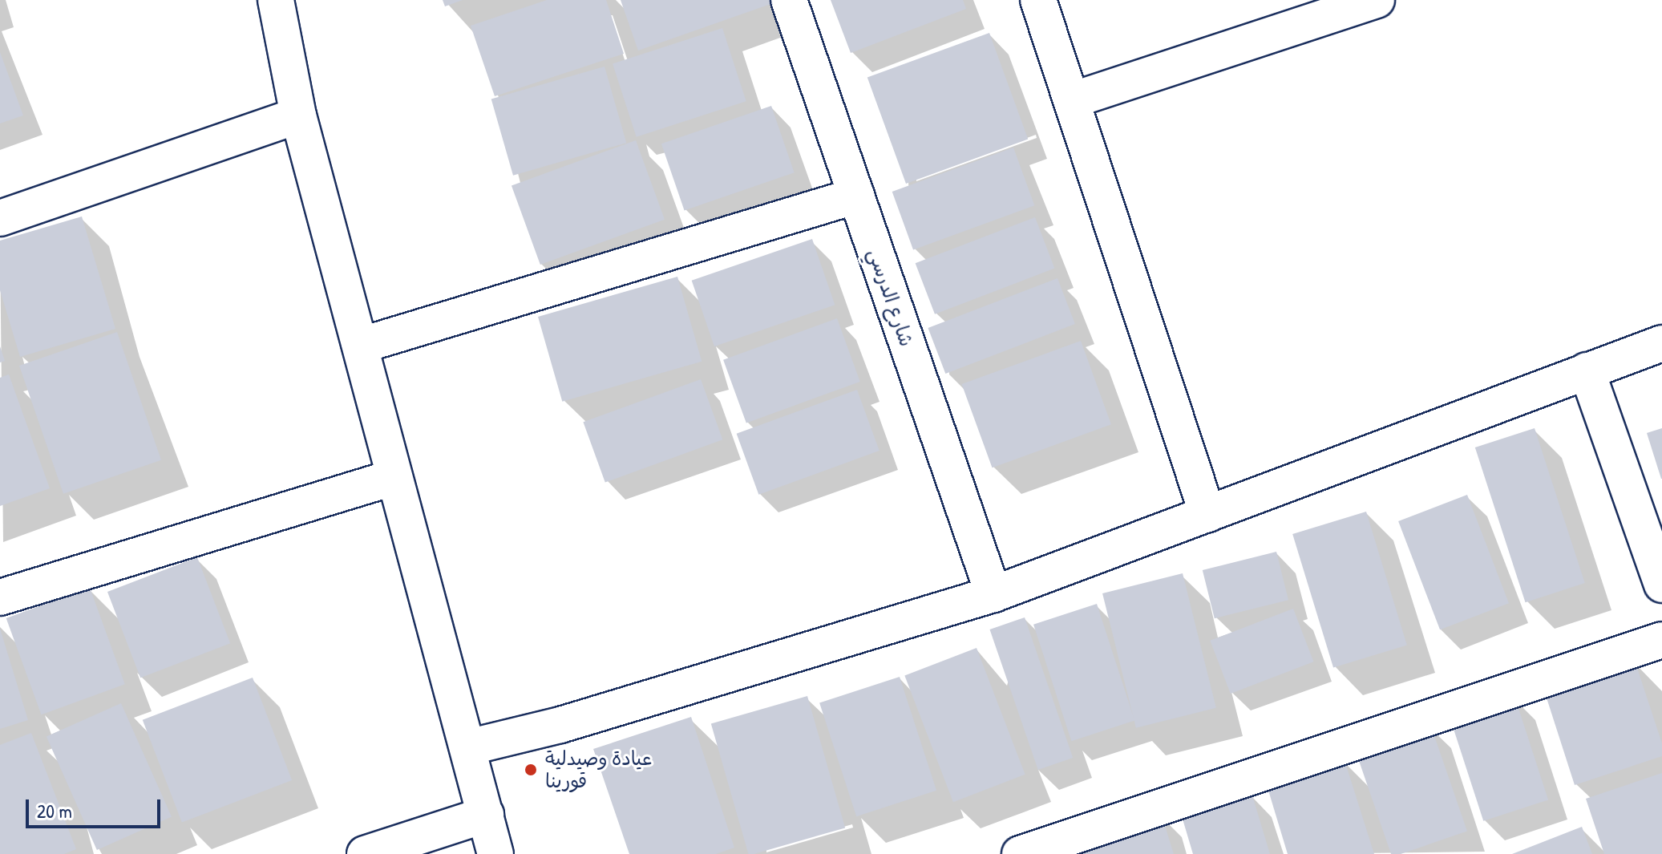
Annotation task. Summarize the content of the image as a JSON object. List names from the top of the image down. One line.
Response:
{"streets":{"street":["شارع الدرسي"]},"places":["عيادة وصيدلية قورينا"],"scale_bar":"20 m"}
